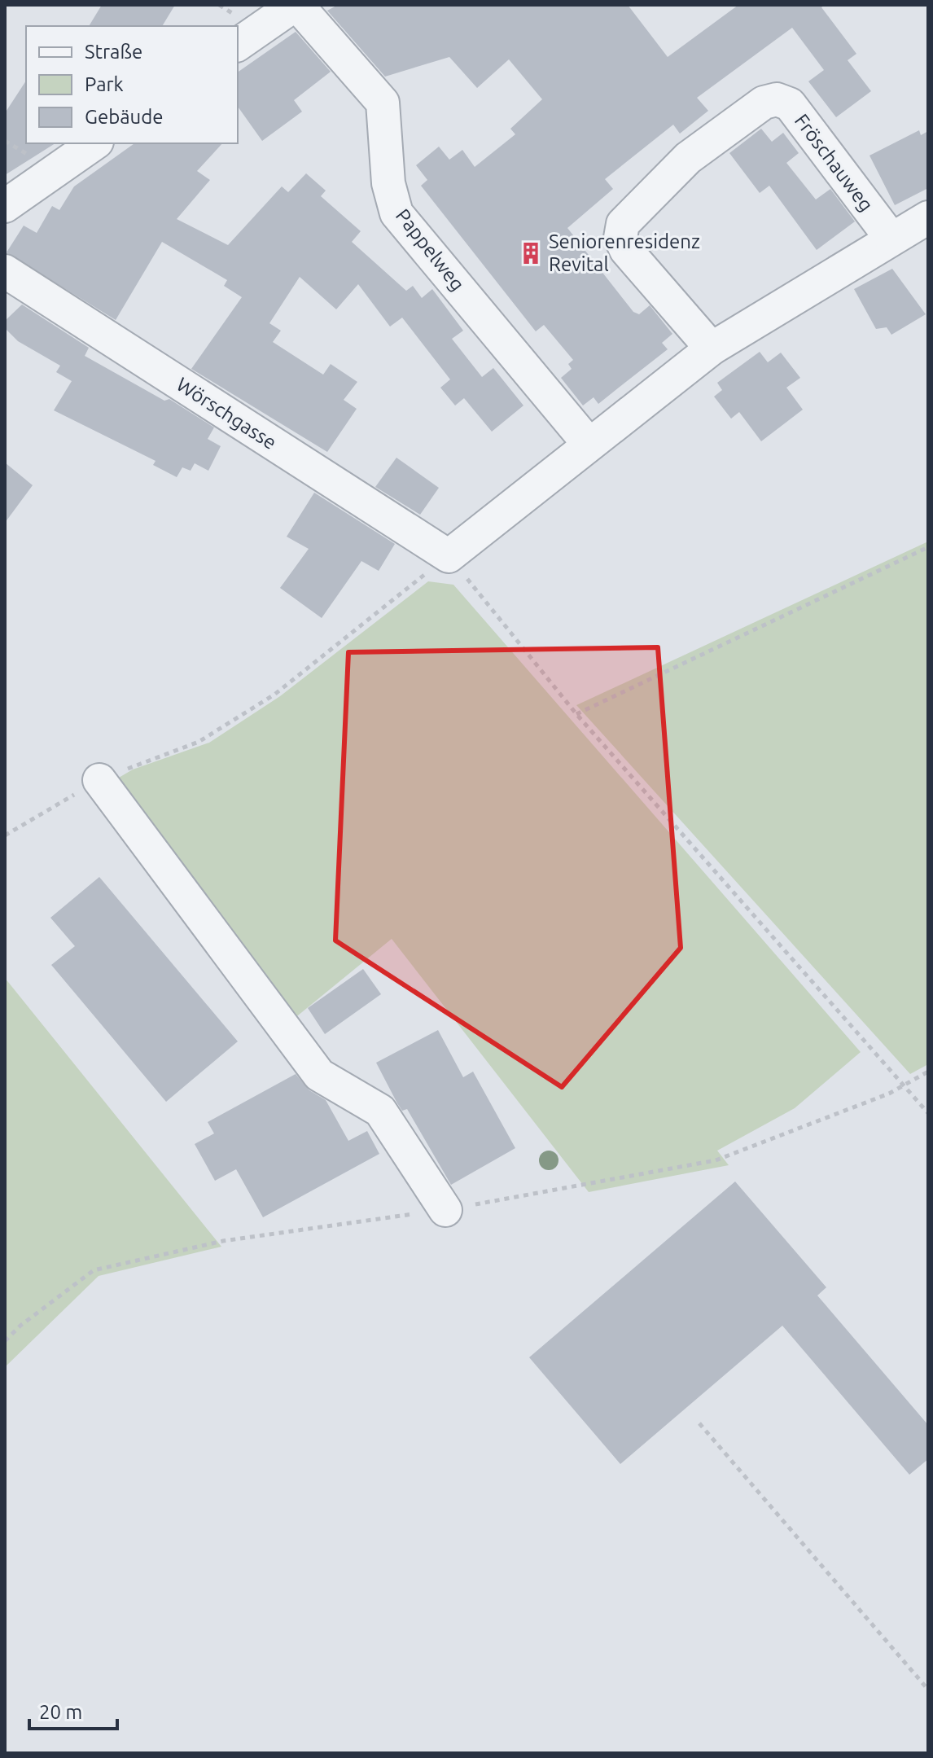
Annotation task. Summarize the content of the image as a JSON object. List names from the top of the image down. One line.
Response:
{"streets":{"street":["Fröschauweg","Pappelweg","Wörschgasse"]},"places":{"building":["Seniorenresidenz Revital"]},"legend":["Straße","Park","Gebäude"],"scale_bar":"20 m"}
